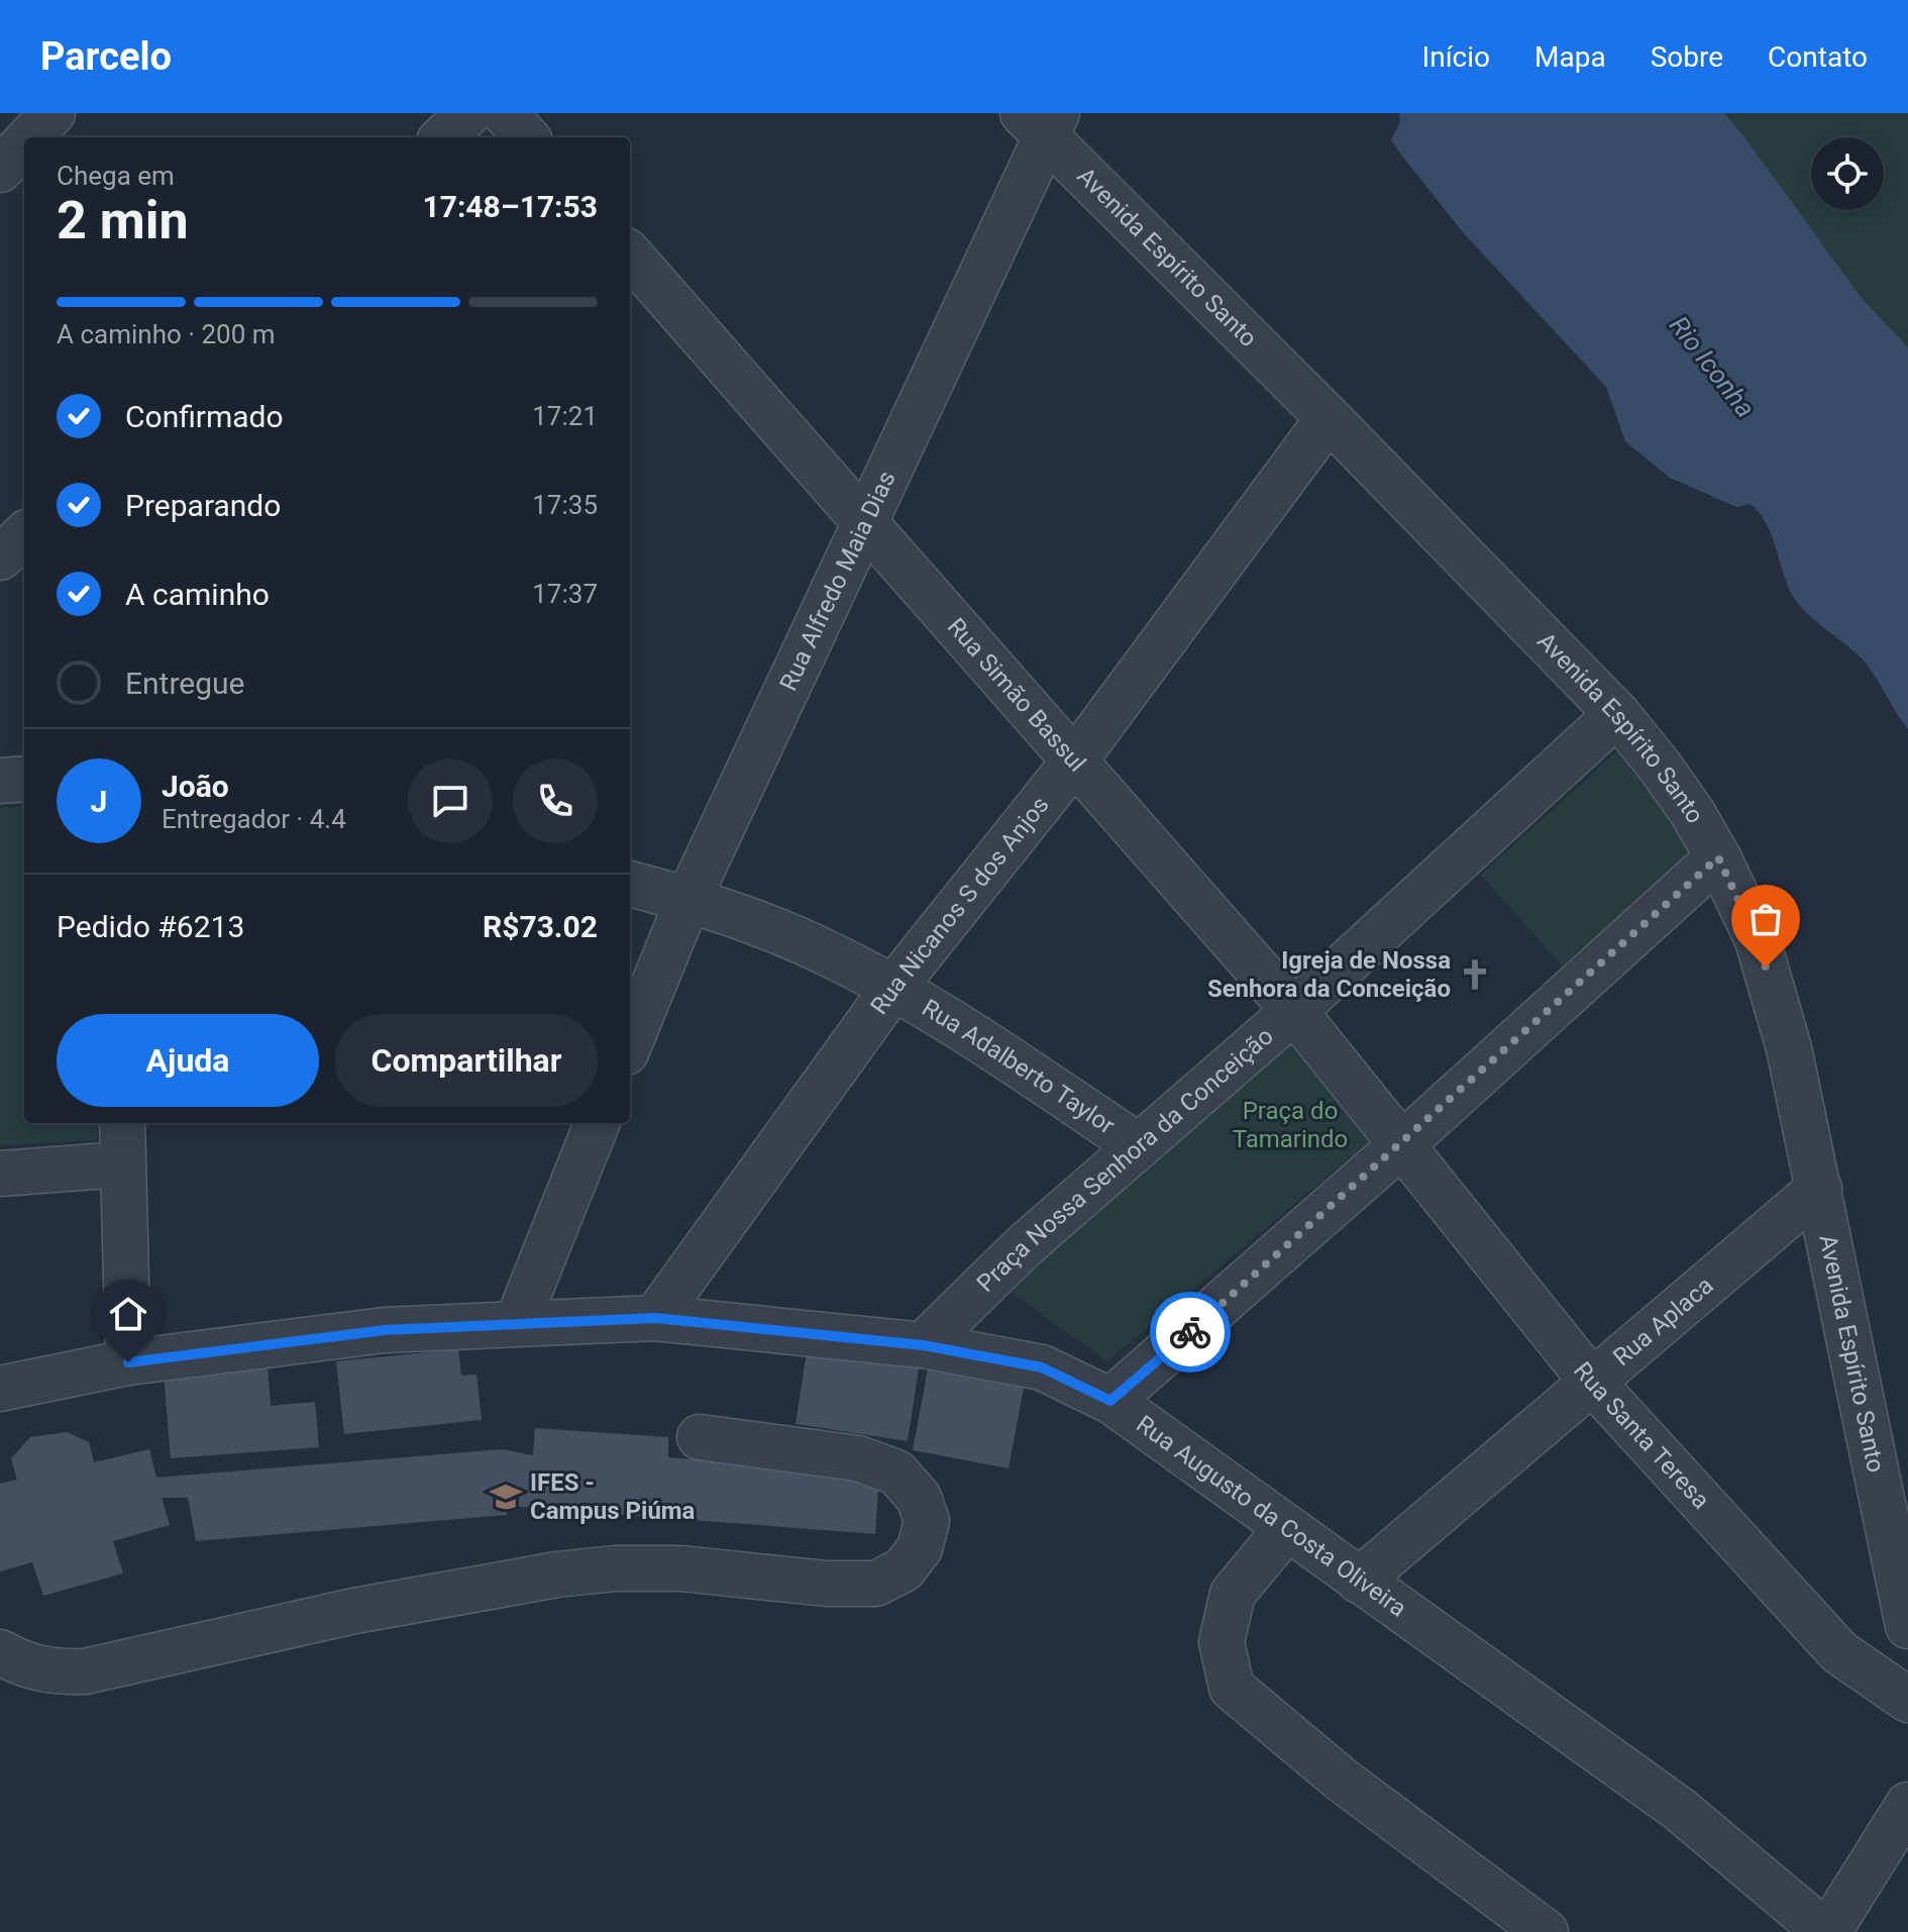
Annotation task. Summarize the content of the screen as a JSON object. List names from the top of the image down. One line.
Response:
{"streets":{"street":["Avenida Espírito Santo","Rua Alfredo Maia Dias","Rua Simão Bassul","Rua Nicanos S dos Anjos","Rua Adalberto Taylor","Praça Nossa Senhora da Conceição","Rua Aplaca","Rua Santa Teresa","Rua Augusto da Costa Oliveira"]},"crossings":[["Avenida Espírito Santo","Rua Alfredo Maia Dias"],["Avenida Espírito Santo","Rua Nicanos S dos Anjos"],["Avenida Espírito Santo","Praça Nossa Senhora da Conceição"],["Avenida Espírito Santo","Rua Aplaca"],["Rua Alfredo Maia Dias","Rua Simão Bassul"],["Rua Alfredo Maia Dias","Rua Adalberto Taylor"],["Rua Simão Bassul","Rua Nicanos S dos Anjos"],["Rua Simão Bassul","Praça Nossa Senhora da Conceição"],["Rua Simão Bassul","Rua Santa Teresa"],["Rua Nicanos S dos Anjos","Rua Adalberto Taylor"],["Rua Nicanos S dos Anjos","Rua Augusto da Costa Oliveira"],["Rua Adalberto Taylor","Praça Nossa Senhora da Conceição"],["Praça Nossa Senhora da Conceição","Rua Augusto da Costa Oliveira"],["Rua Aplaca","Rua Santa Teresa"],["Rua Aplaca","Rua Augusto da Costa Oliveira"]],"water":["Rio Iconha"],"parks":["Praça do Tamarindo"],"places":{"church":["Igreja de Nossa Senhora da Conceição"],"school or university":["IFES - Campus Piúma"]},"page":{"header":"Parcelo","nav":["Início","Mapa","Sobre","Contato"],"heading":["2 min","Chega em","17:48–17:53"],"panel":["João","Entregador · 4.4","Pedido #6213","R$73.02"],"bar":"A caminho · 200 m","list":[["Confirmado","17:21"],["Preparando","17:35"],["A caminho","17:37"],"Entregue"],"round":"J","buttons":["Ajuda","Compartilhar"]}}
